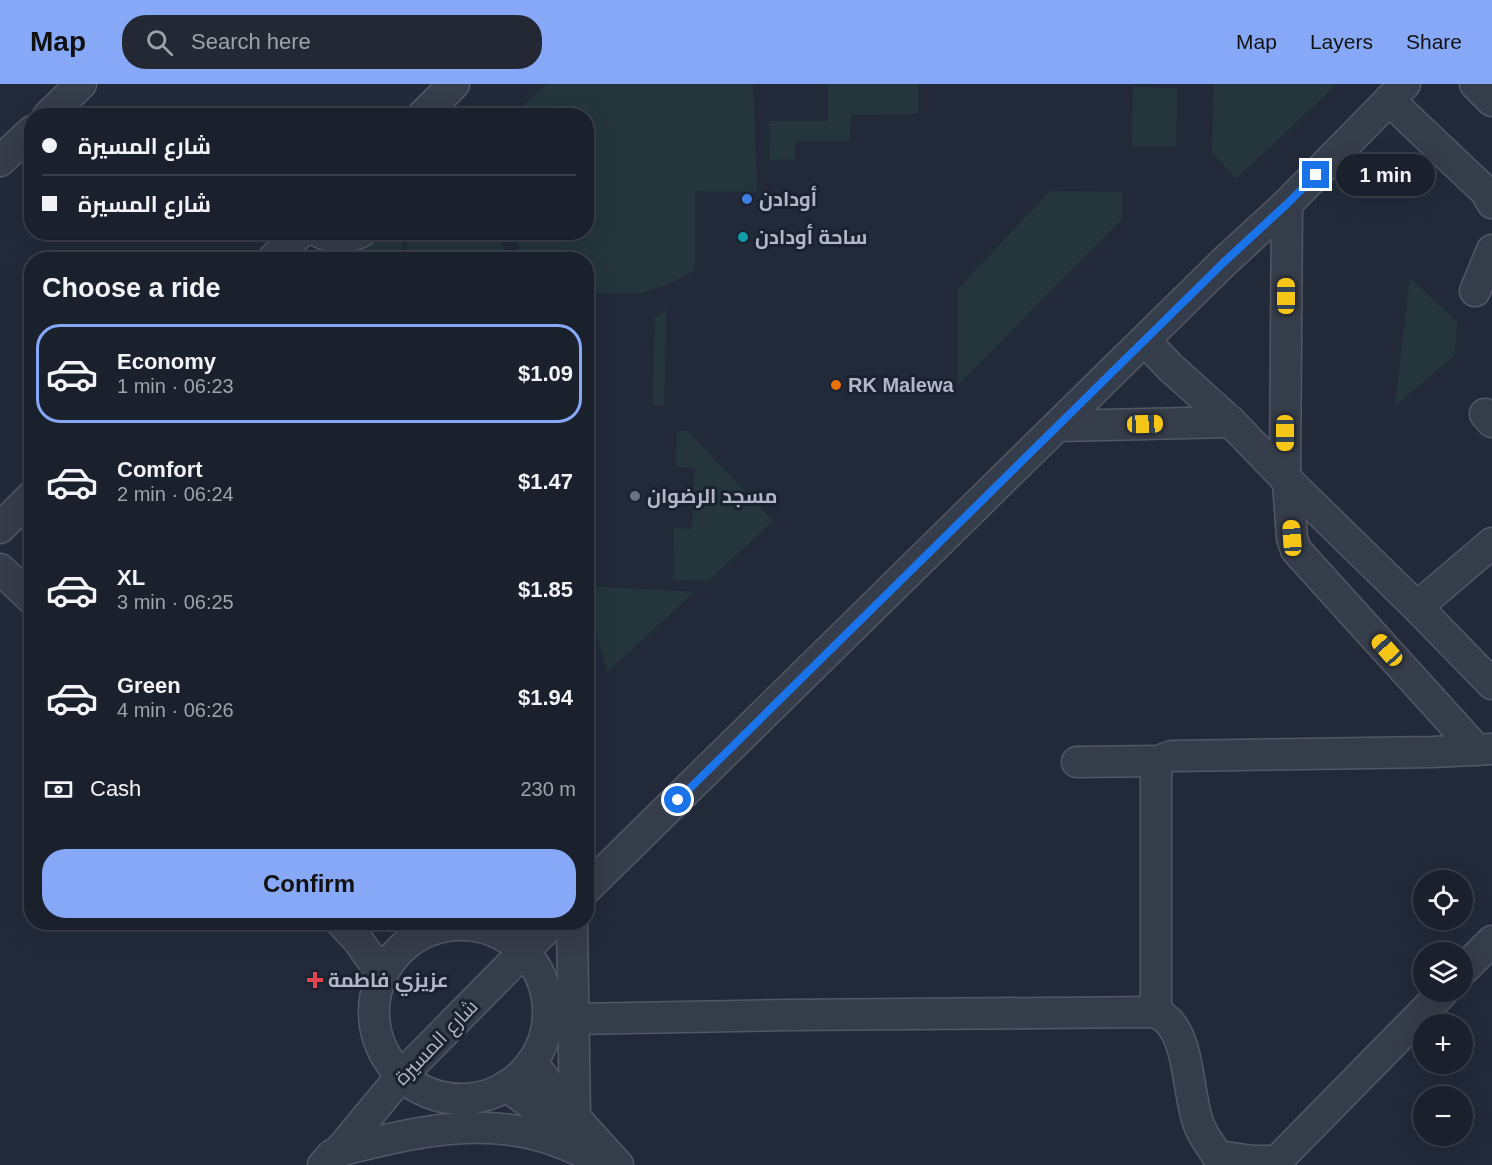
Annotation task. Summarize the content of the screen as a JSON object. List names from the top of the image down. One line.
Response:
{"streets":{"street":["شارع المسيرة"]},"places":{"other":["أودادن","ساحة أودادن","RK Malewa","مسجد الرضوان"],"health":["عزيزي فاطمة"]},"page":{"header":"Map","search":"Search here","nav":["Map","Layers","Share"],"banner":["شارع المسيرة","شارع المسيرة"],"bubble":"1 min","heading":"Choose a ride","list":[{"name":"Economy","note":"1 min · 06:23","value":"$1.09"},{"name":"Comfort","note":"2 min · 06:24","value":"$1.47"},{"name":"XL","note":"3 min · 06:25","value":"$1.85"},{"name":"Green","note":"4 min · 06:26","value":"$1.94"}],"pay":["Cash","230 m"],"buttons":"Confirm","map_buttons":["+","−"]}}
